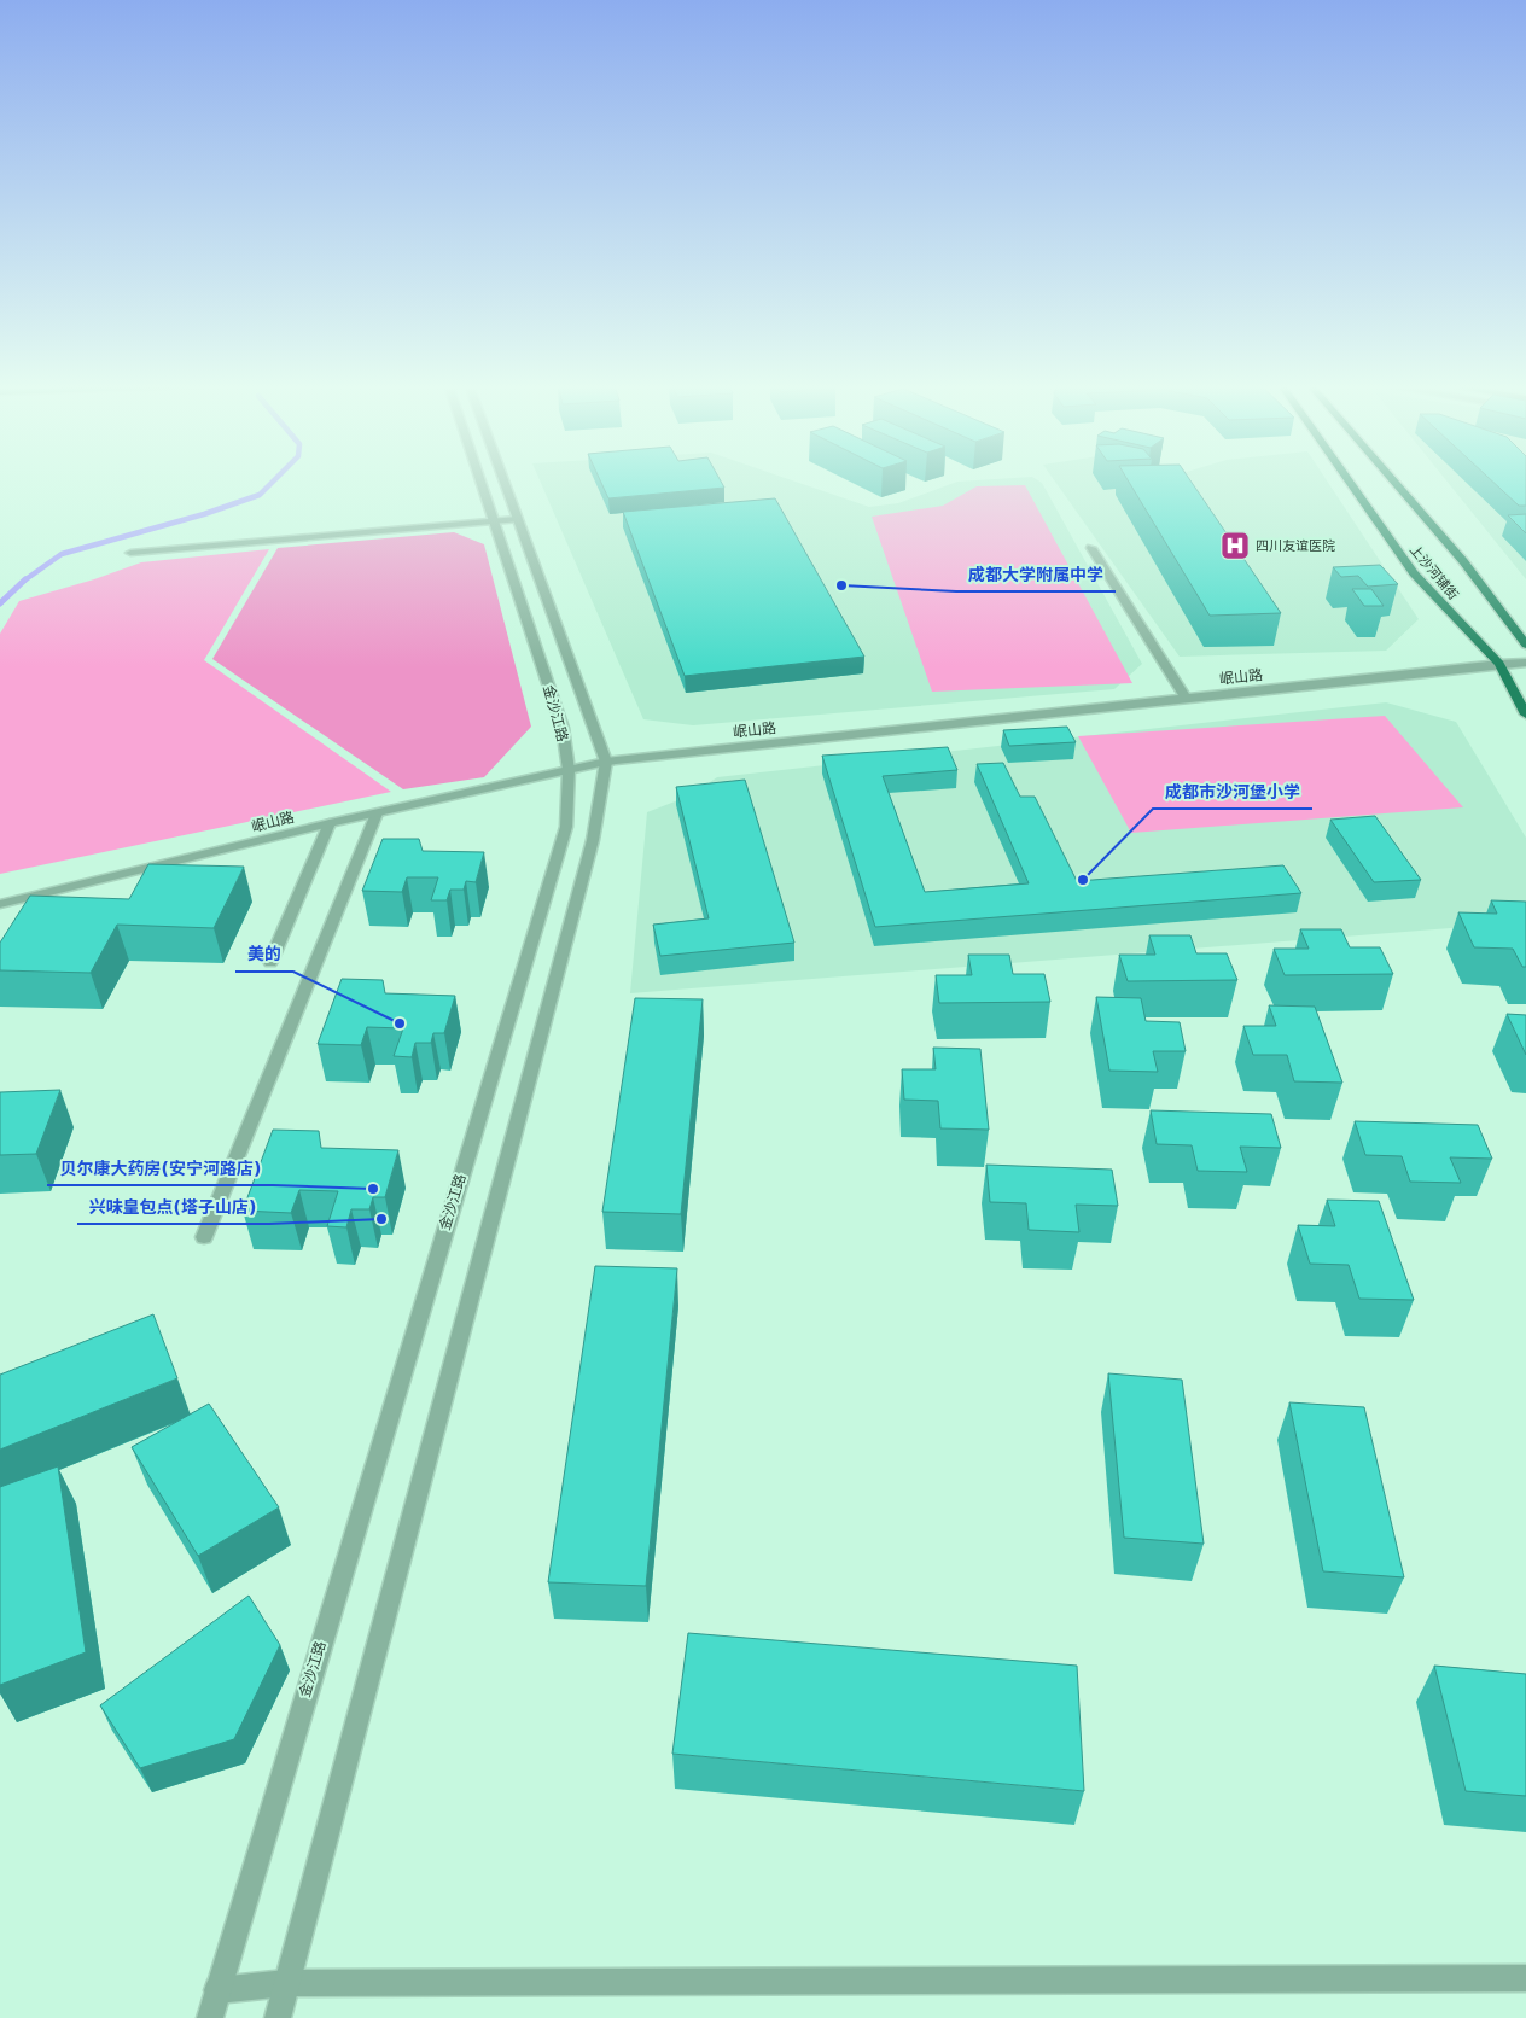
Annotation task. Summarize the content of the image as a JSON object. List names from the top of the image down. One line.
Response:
{"streets":{"main road":["上沙河铺街"],"street":["岷山路","金沙江路"]},"crossings":[["上沙河铺街","岷山路"],["岷山路","金沙江路"]],"places":{"hospital":["四川友谊医院"],"other":["成都大学附属中学","成都市沙河堡小学","美的","贝尔康大药房(安宁河路店)","兴味皇包点(塔子山店)"]}}
